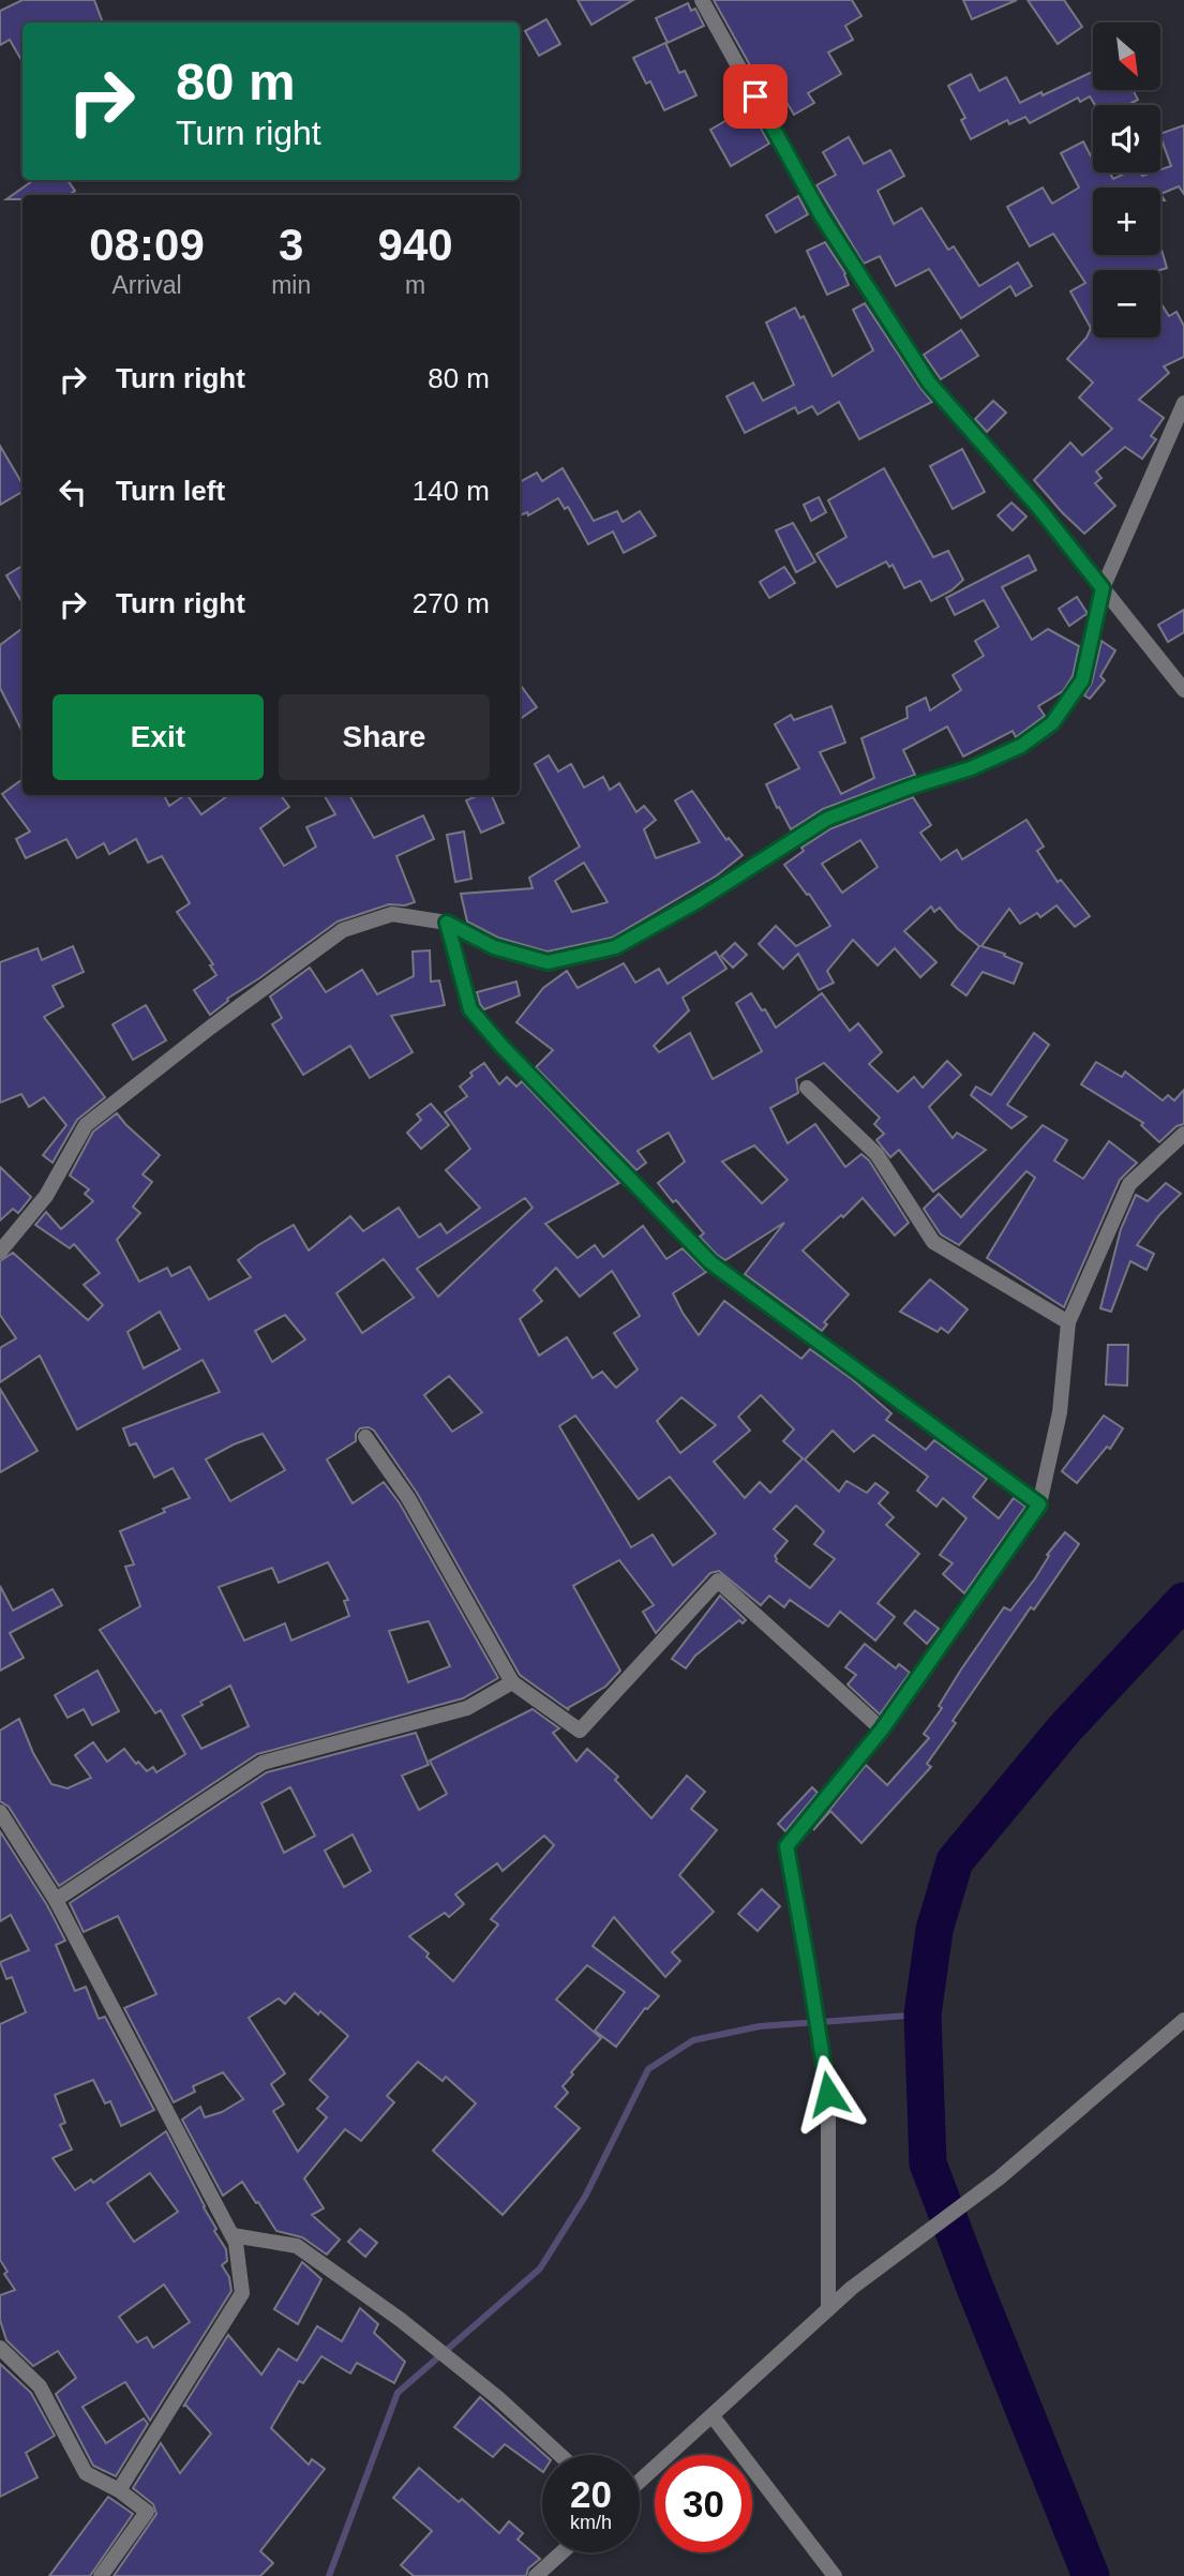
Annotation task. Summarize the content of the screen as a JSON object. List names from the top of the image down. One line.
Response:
{"north":"bottom right","page":{"map_buttons":["+","−"],"turn":["80 m","Turn right"],"eta":["08:09","Arrival","3","min","940","m"],"list":[{"name":"Turn right","value":"80 m"},{"name":"Turn left","value":"140 m"},{"name":"Turn right","value":"270 m"}],"buttons":["Exit","Share"],"speed":"20 km/h","limit":"30"}}
